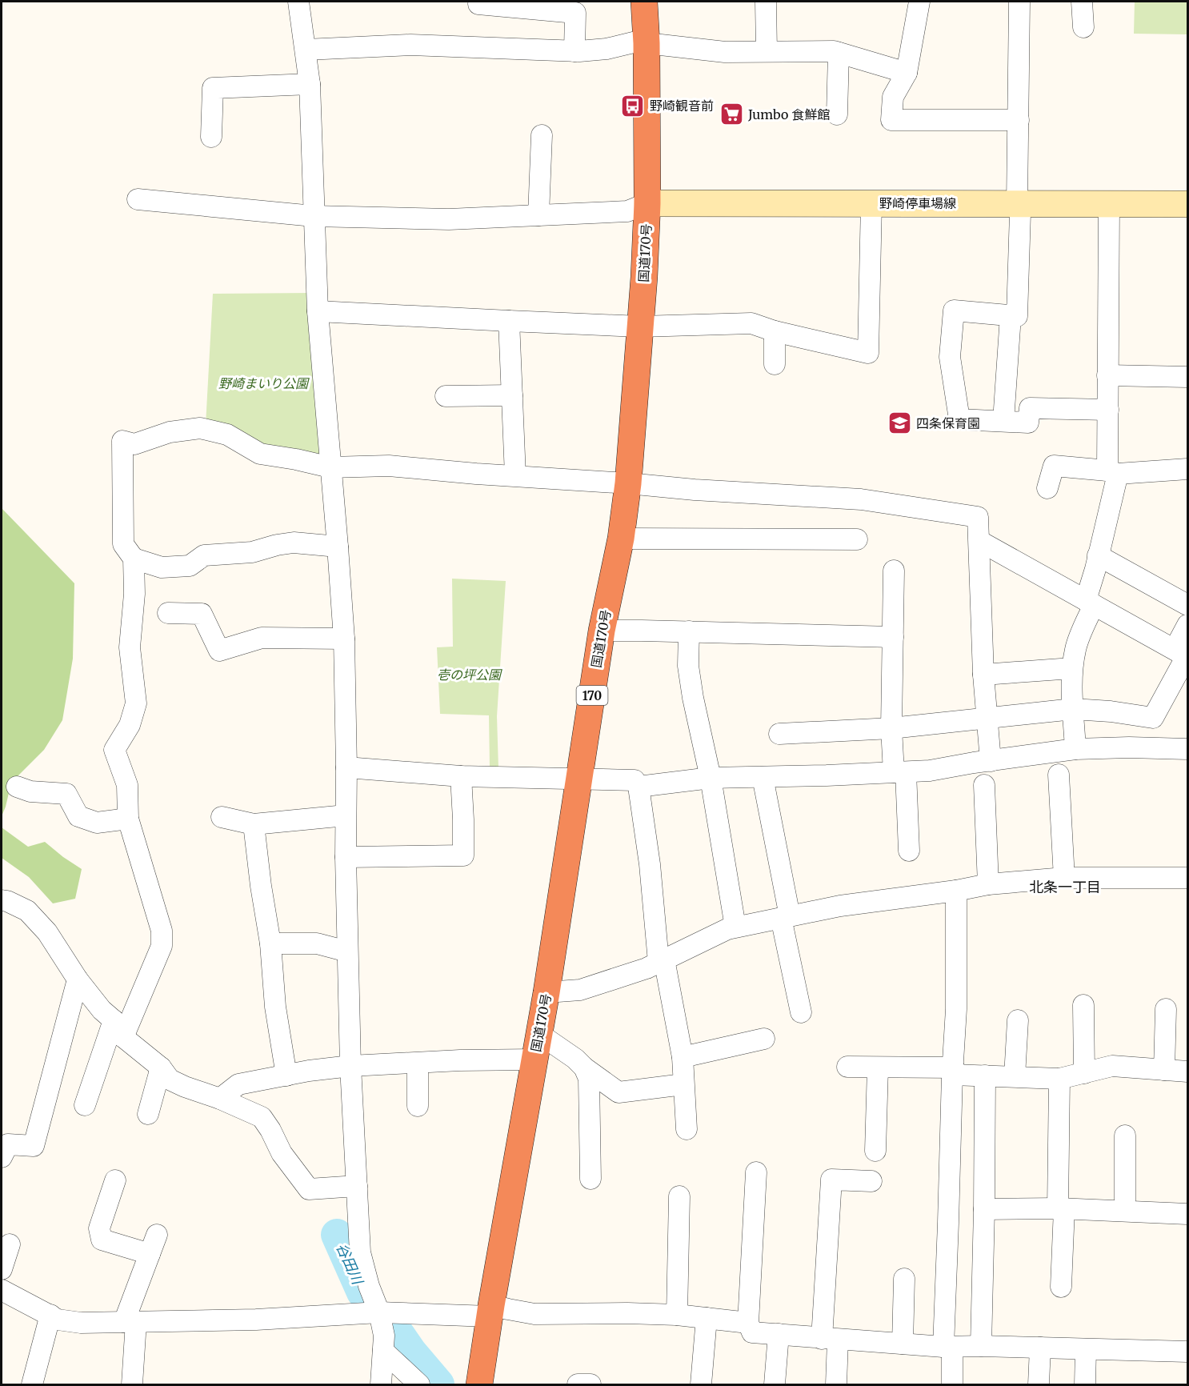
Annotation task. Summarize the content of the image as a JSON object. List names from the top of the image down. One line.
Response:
{"streets":{"highway":["国道170号","170"],"main road":["野崎停車場線"]},"crossings":[["野崎停車場線","国道170号"]],"districts":["北条一丁目"],"water":["谷田川"],"parks":["野崎まいり公園","壱の坪公園"],"places":{"bus stop":["野崎観音前"],"supermarket":["Jumbo 食鮮館"],"school or university":["四条保育園"]}}
